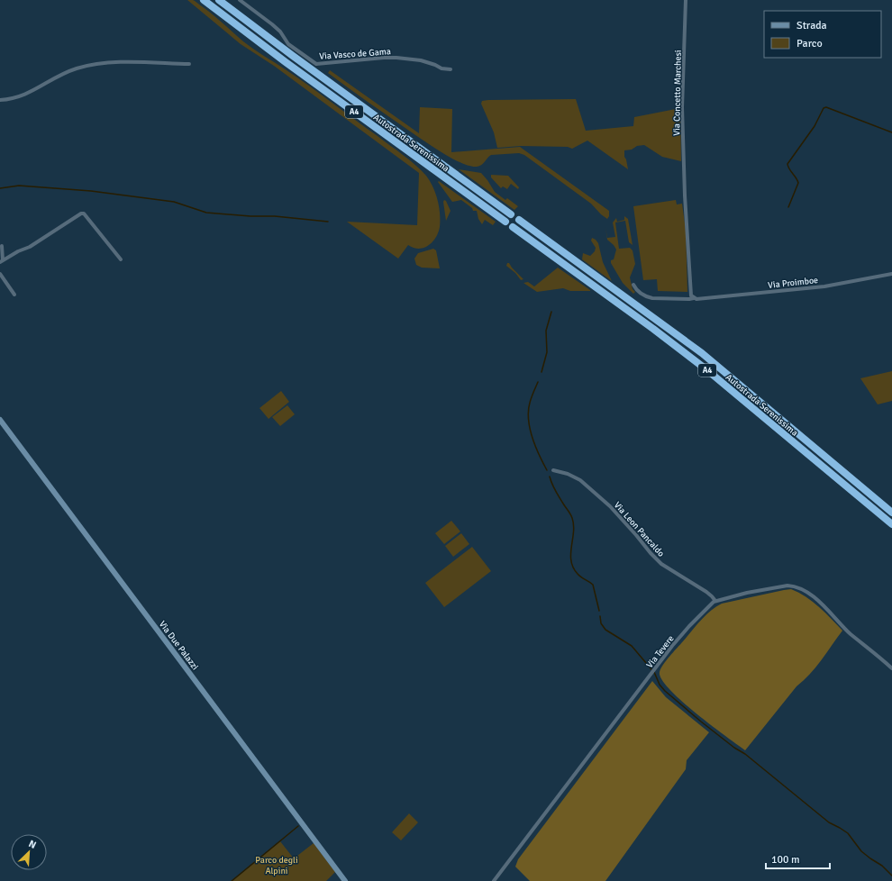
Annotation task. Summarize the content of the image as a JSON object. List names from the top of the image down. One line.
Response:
{"streets":{"highway":["A4","Autostrada Serenissima"],"street":["Via Vasco de Gama","Via Concetto Marchesi","Via Proimboe","Via Leon Pancaldo","Via Due Palazzi","Via Tevere"]},"crossings":[["Via Concetto Marchesi","Via Proimboe"],["Via Leon Pancaldo","Via Tevere"]],"parks":["Parco degli Alpini"],"legend":["Strada","Parco"],"scale_bar":"100 m","north":"top right"}
